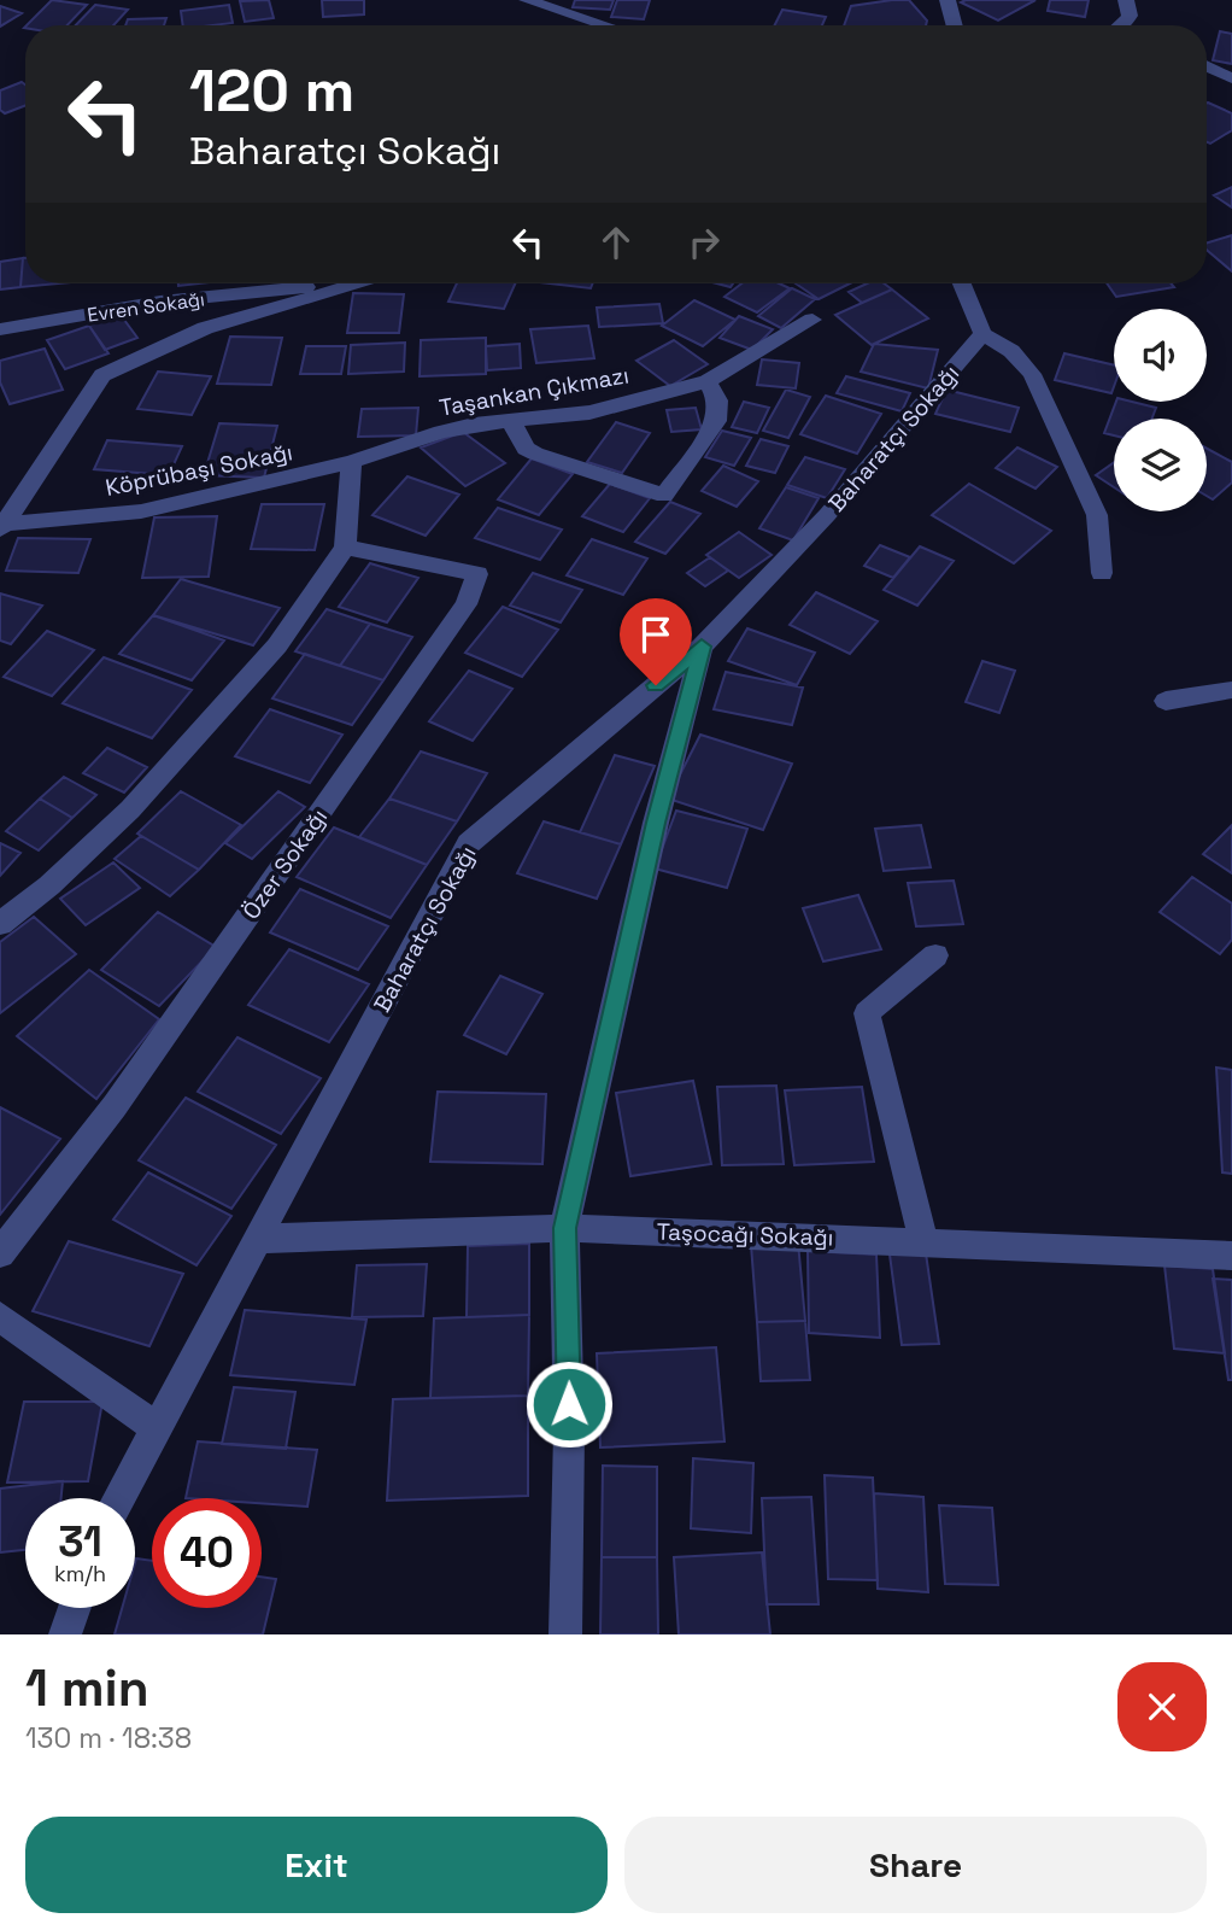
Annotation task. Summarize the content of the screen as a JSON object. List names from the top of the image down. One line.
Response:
{"streets":{"street":["Evren Sokağı","Taşankan Çıkmazı","Baharatçı Sokağı","Köprübaşı Sokağı","Özer Sokağı","Taşocağı Sokağı"]},"crossings":[["Taşankan Çıkmazı","Köprübaşı Sokağı"],["Baharatçı Sokağı","Taşocağı Sokağı"]],"page":{"turn":["120 m","Baharatçı Sokağı"],"speed":"31 km/h","limit":"40","heading":["1 min","130 m · 18:38"],"buttons":["Exit","Share"]}}
